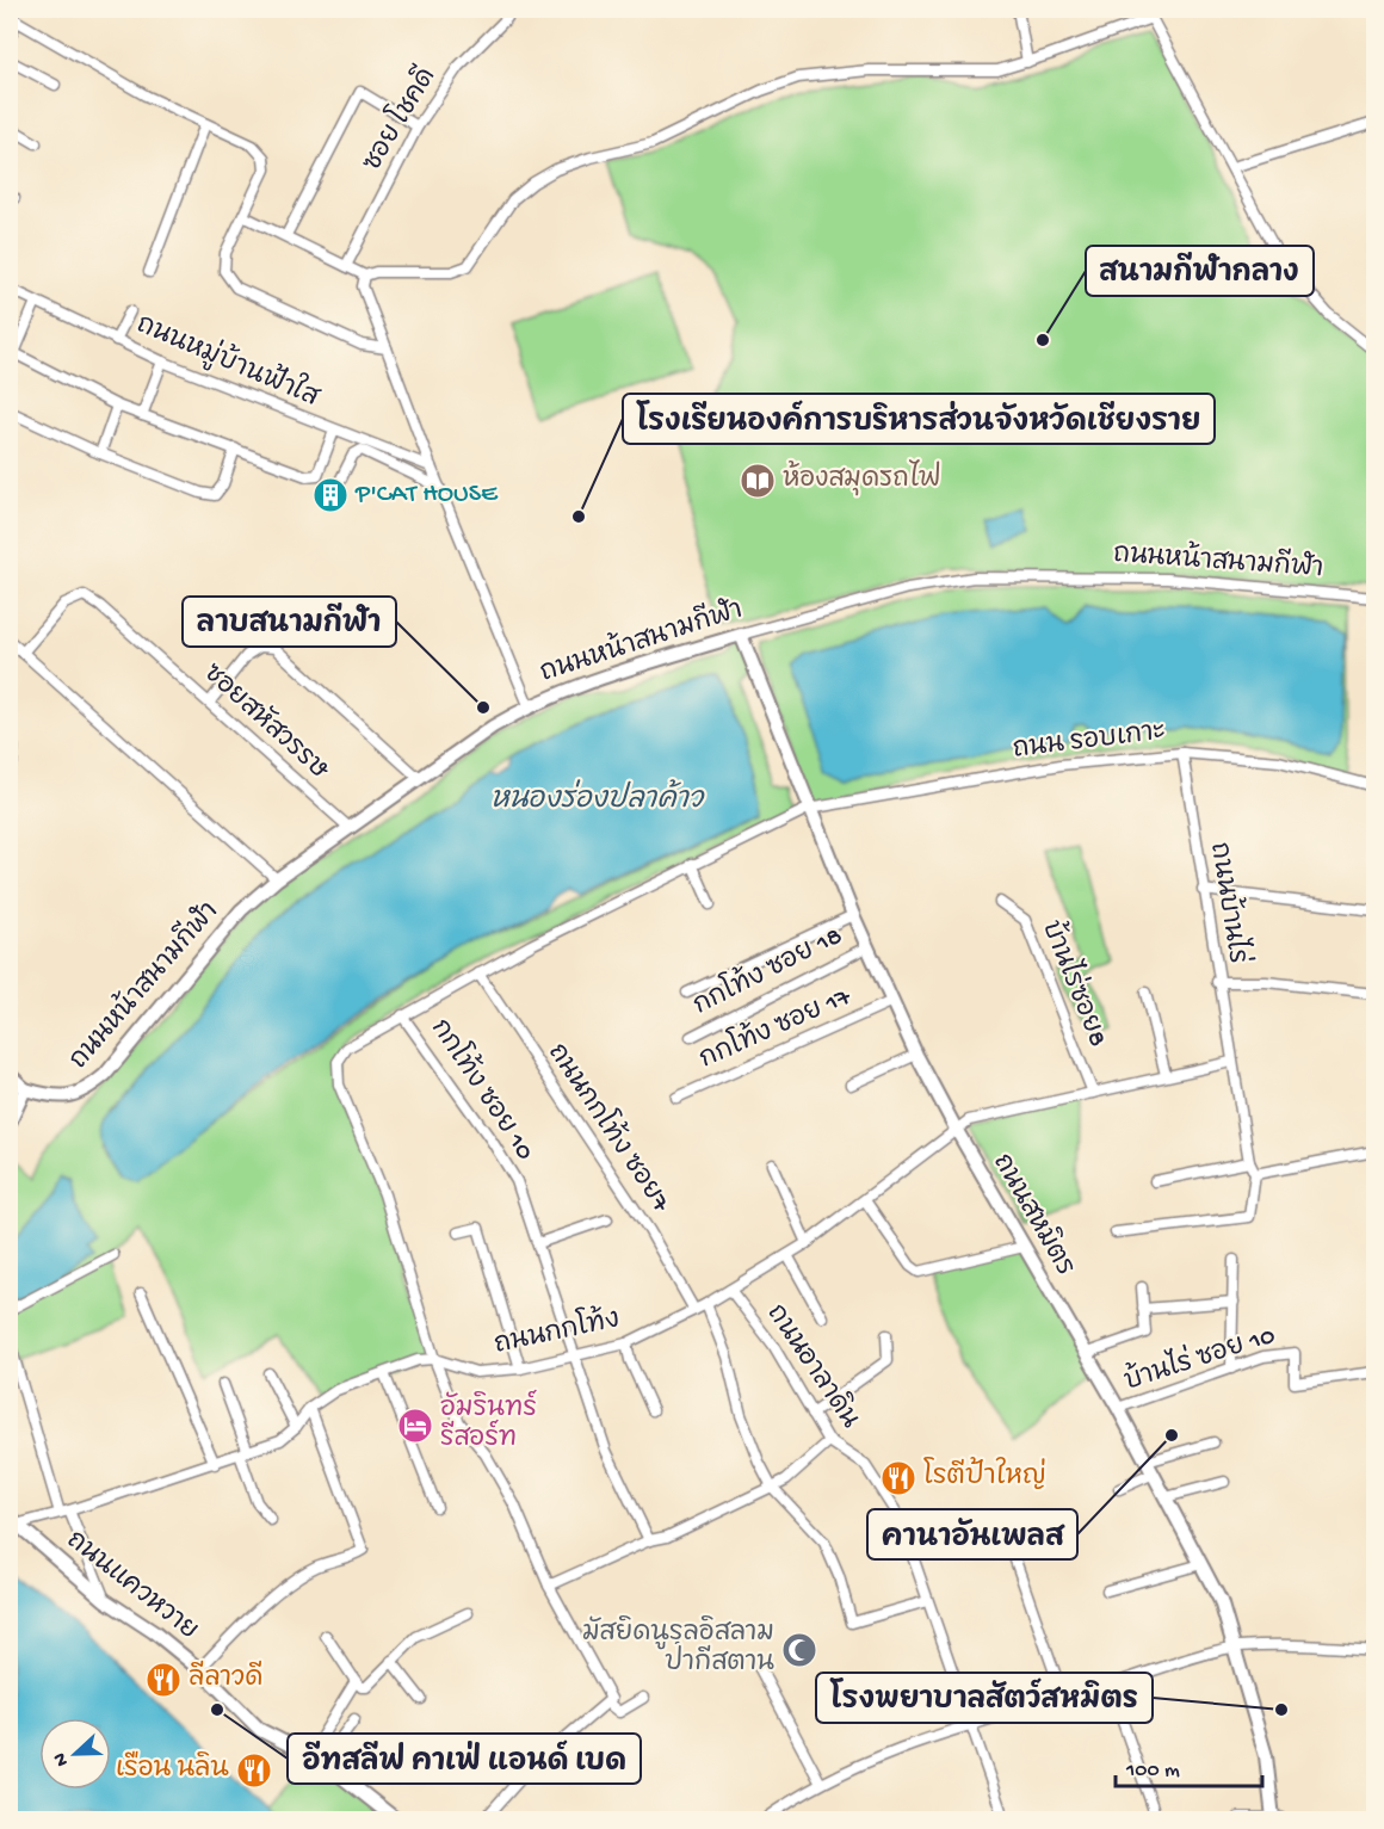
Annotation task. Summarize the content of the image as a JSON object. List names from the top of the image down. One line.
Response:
{"streets":{"street":["ซอย โชคดี","ถนนหมู่บ้านฟ้าใส","ถนนหน้าสนามกีฬา","ซอยสหัสวรรษ","ถนน รอบเกาะ","ถนนบ้านไร่","กกโท้ง ซอย 18","บ้านไร่ซอย8","กกโท้ง ซอย 17","กกโท้ง ซอย 10","ถนนกกโท้ง ซอย7","ถนนสหมิตร","ถนนกกโท้ง","บ้านไร่ ซอย 10","ถนนอาลาดิน","ถนนแควหวาย"]},"crossings":[["ถนนหน้าสนามกีฬา","ซอยสหัสวรรษ"],["ถนนหน้าสนามกีฬา","ถนนสหมิตร"],["ถนน รอบเกาะ","ถนนบ้านไร่"],["ถนน รอบเกาะ","กกโท้ง ซอย 10"],["ถนน รอบเกาะ","ถนนกกโท้ง ซอย7"],["ถนน รอบเกาะ","ถนนสหมิตร"],["ถนน รอบเกาะ","ถนนกกโท้ง"],["กกโท้ง ซอย 18","ถนนสหมิตร"],["กกโท้ง ซอย 17","ถนนสหมิตร"],["กกโท้ง ซอย 10","ถนนกกโท้ง"],["ถนนกกโท้ง ซอย7","ถนนกกโท้ง"],["ถนนสหมิตร","ถนนกกโท้ง"],["ถนนสหมิตร","บ้านไร่ ซอย 10"],["ถนนกกโท้ง","ถนนอาลาดิน"]],"water":["หนองร่องปลาค้าว"],"places":{"other":["สนามกีฬากลาง","โรงเรียนองค์การบริหารส่วนจังหวัดเชียงราย","ลาบสนามกีฬา","คานาอันเพลส","อีทสลีฟ คาเฟ่ แอนด์ เบด","โรงพยาบาลสัตว์สหมิตร"],"library":["ห้องสมุดรถไฟ"],"building":["P'CAT HOUSE"],"hotel":["อัมรินทร์ รีสอร์ท"],"restaurant":["โรตีป้าใหญ่","ลีลาวดี","เรือน นลิน"],"mosque":["มัสยิดนูรุลอิสลาม ปากีสตาน"]},"scale_bar":"100 m","north":"left"}
